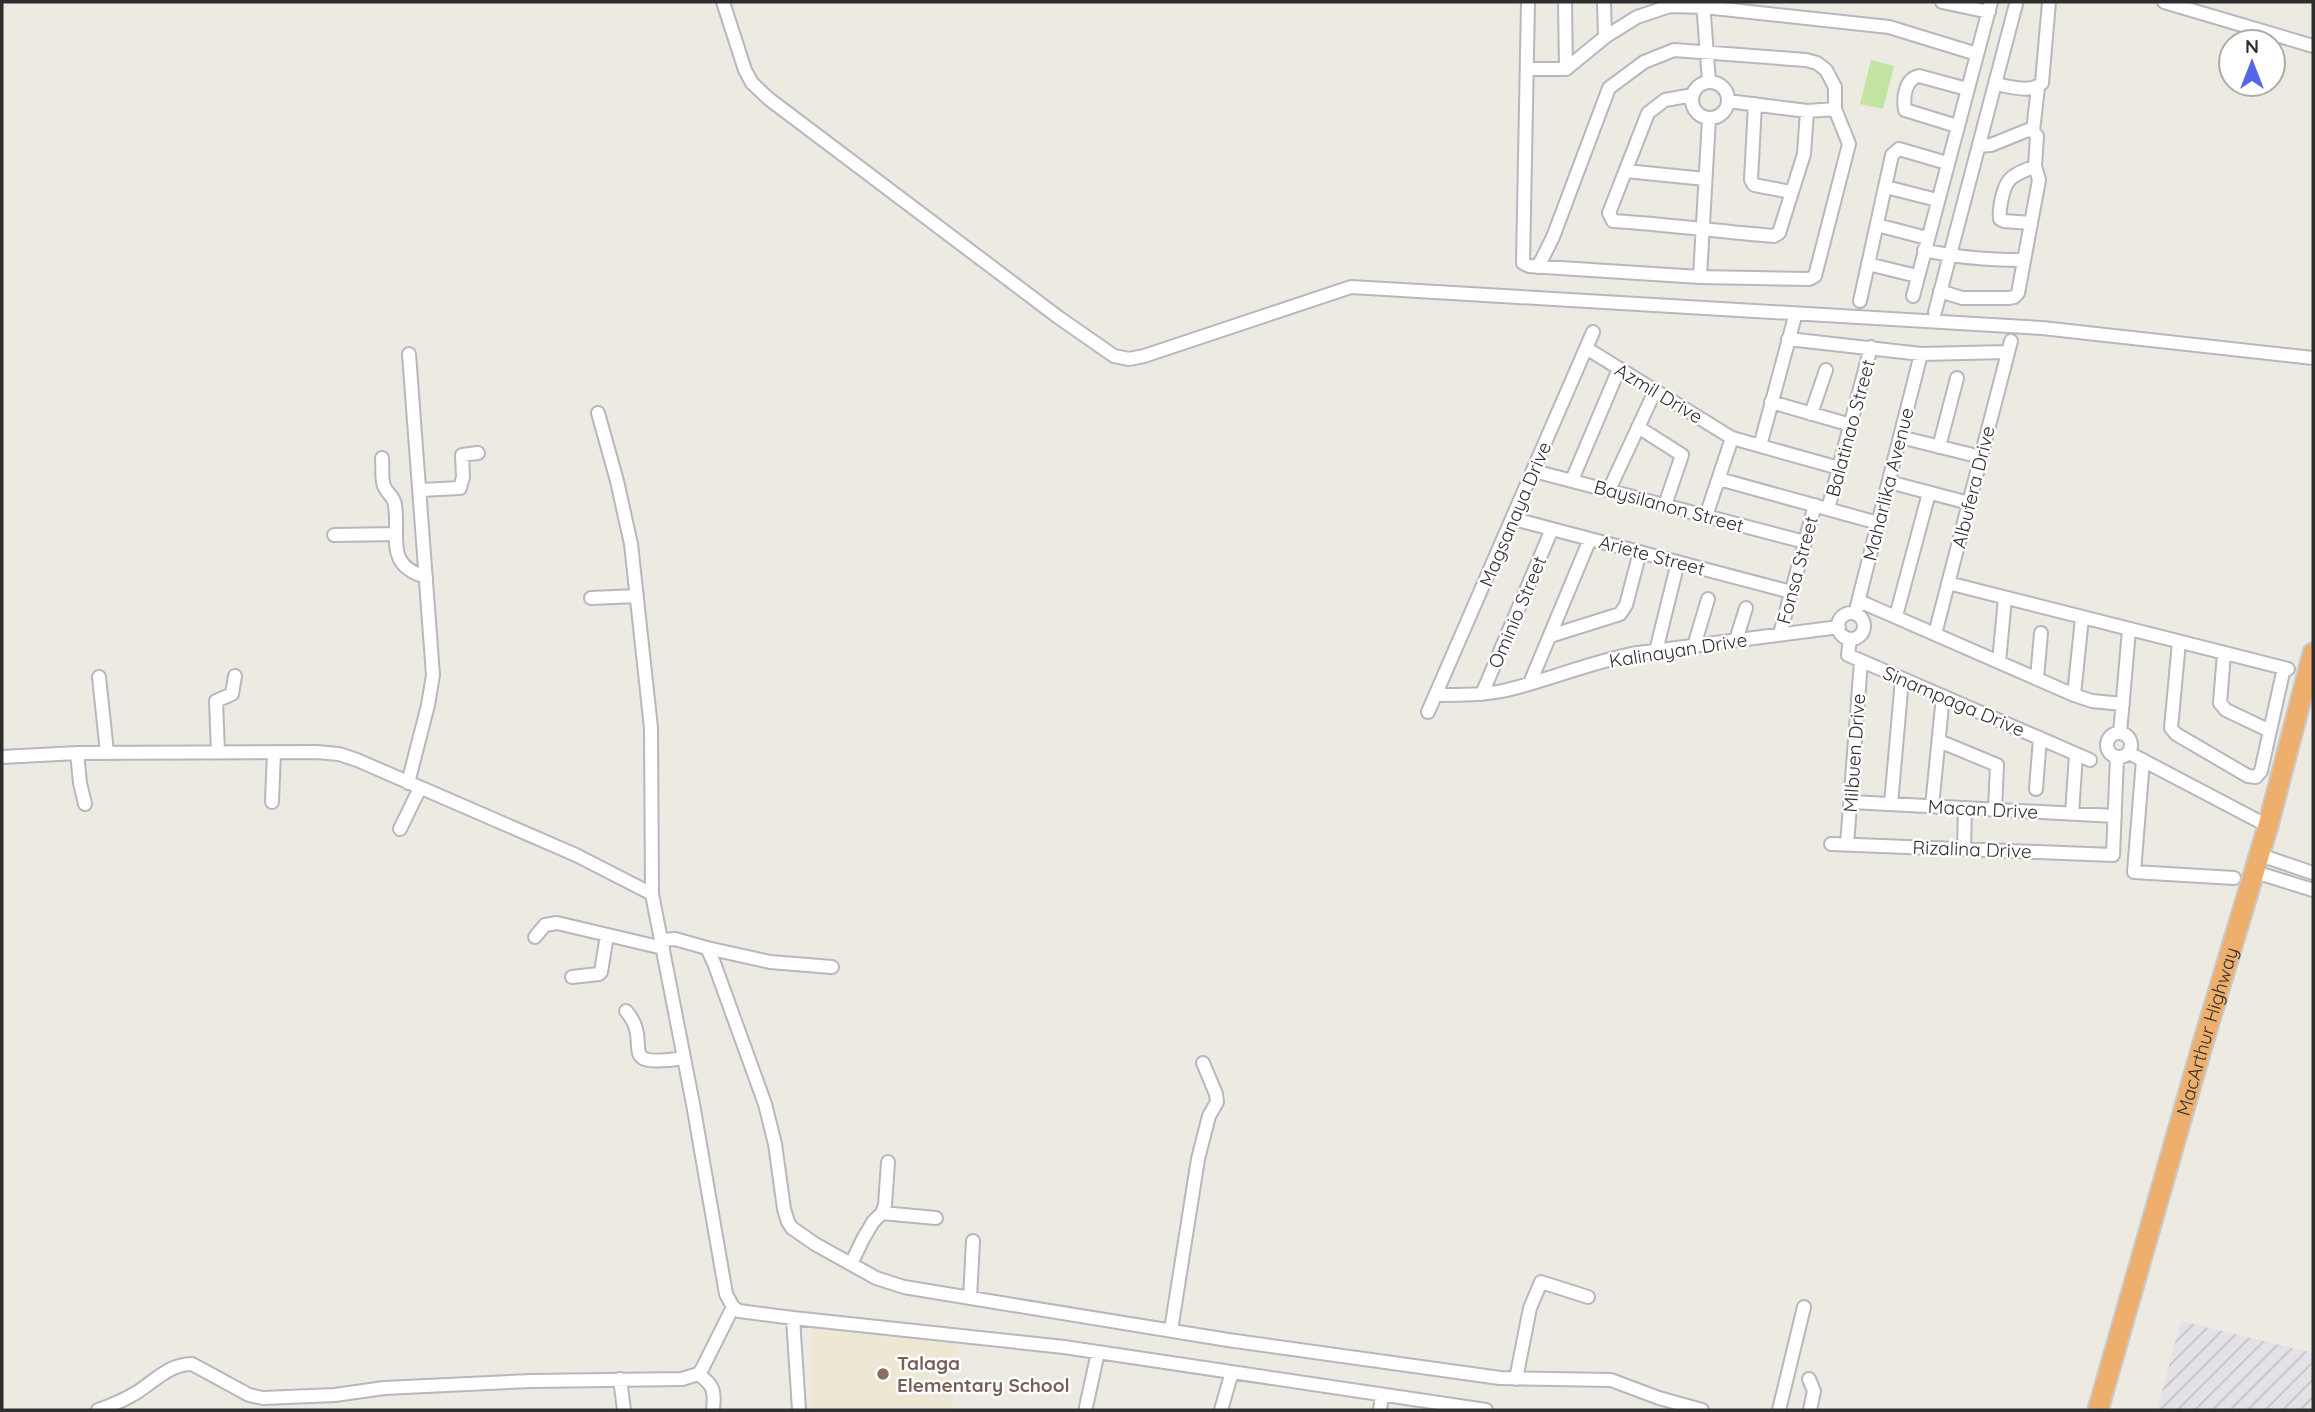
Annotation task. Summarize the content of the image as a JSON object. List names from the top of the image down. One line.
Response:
{"streets":{"highway":["MacArthur Highway"],"street":["Azmil Drive","Balatinao Street","Maharlika Avenue","Albufera Drive","Baysilanon Street","Magsanaya Drive","Ariete Street","Fonsa Street","Ominio Street","Kalinayan Drive","Sinampaga Drive","Milbuen Drive","Macan Drive","Rizalina Drive"]},"crossings":[["Azmil Drive","Balatinao Street"],["Azmil Drive","Magsanaya Drive"],["Maharlika Avenue","Albufera Drive"],["Maharlika Avenue","Kalinayan Drive"],["Maharlika Avenue","Sinampaga Drive"],["Baysilanon Street","Magsanaya Drive"],["Baysilanon Street","Fonsa Street"],["Magsanaya Drive","Ariete Street"],["Magsanaya Drive","Kalinayan Drive"],["Ariete Street","Fonsa Street"],["Ariete Street","Ominio Street"],["Fonsa Street","Kalinayan Drive"],["Ominio Street","Kalinayan Drive"],["Kalinayan Drive","Sinampaga Drive"],["Sinampaga Drive","Milbuen Drive"],["Milbuen Drive","Macan Drive"],["Milbuen Drive","Rizalina Drive"],["Macan Drive","Rizalina Drive"]],"places":["Talaga Elementary School"],"north":"top"}
